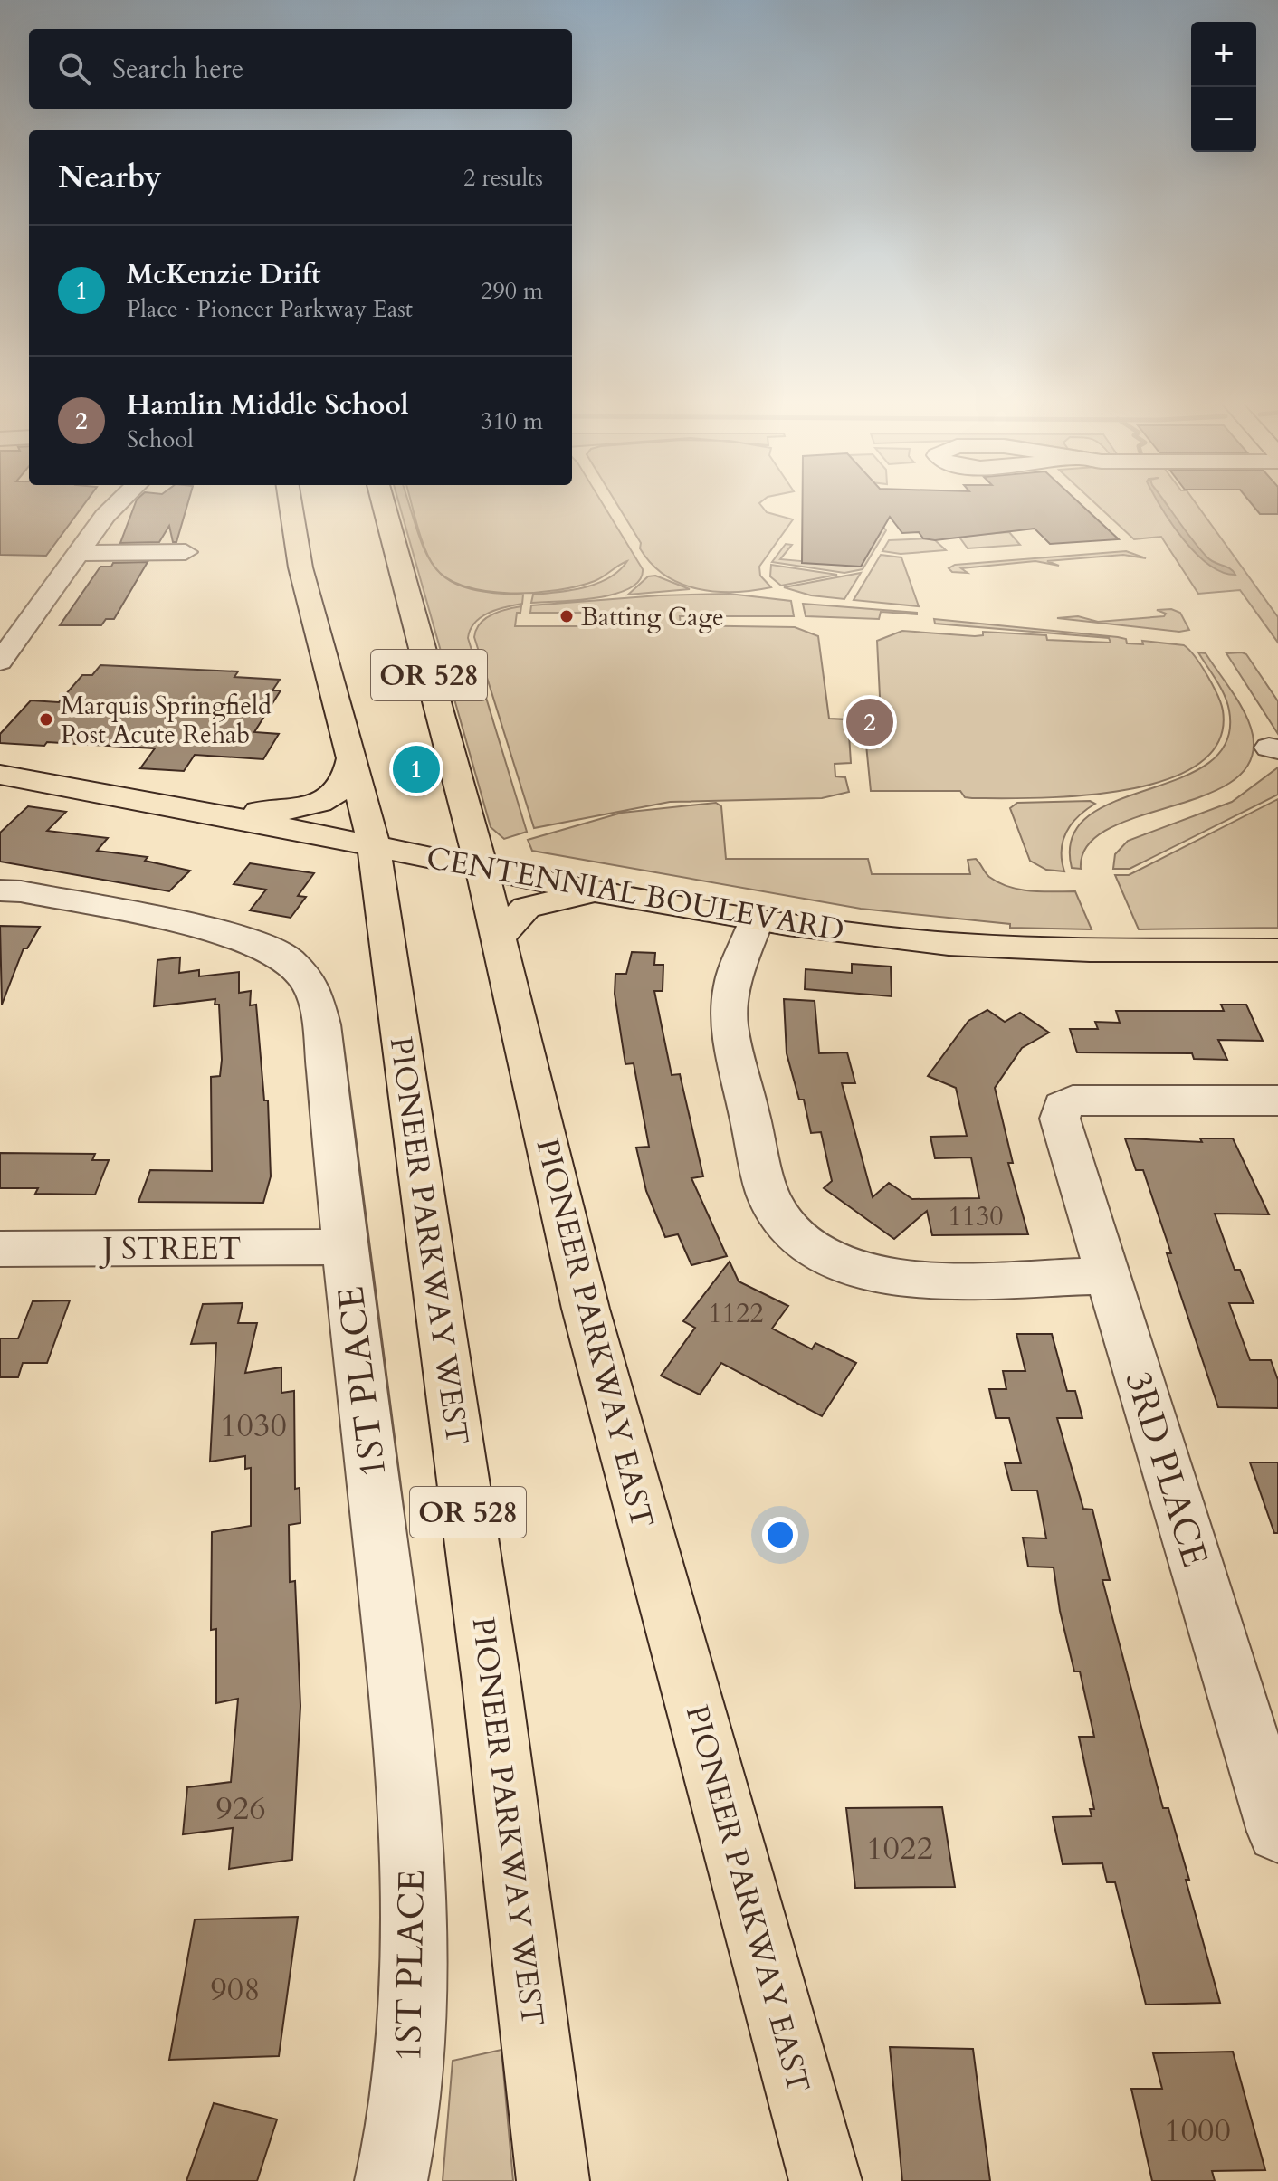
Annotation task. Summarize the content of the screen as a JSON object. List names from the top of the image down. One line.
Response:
{"streets":{"main road":["OR 528","CENTENNIAL BOULEVARD","PIONEER PARKWAY WEST","PIONEER PARKWAY EAST"],"street":["J STREET","1ST PLACE","3RD PLACE"]},"crossings":[["CENTENNIAL BOULEVARD","PIONEER PARKWAY WEST"],["CENTENNIAL BOULEVARD","PIONEER PARKWAY EAST"],["J STREET","1ST PLACE"]],"places":["Batting Cage","Marquis Springfield Post Acute Rehab"],"house_numbers":["1130","1122","1030","926","1022","908","1000"],"page":{"map_buttons":["+","−"],"search":"Search here","heading":["Nearby","2 results"],"list":[{"mark":"1","name":"McKenzie Drift","note":"Place · Pioneer Parkway East","value":"290 m"},{"mark":"2","name":"Hamlin Middle School","note":"School","value":"310 m"}],"pins":["2","1"]}}
